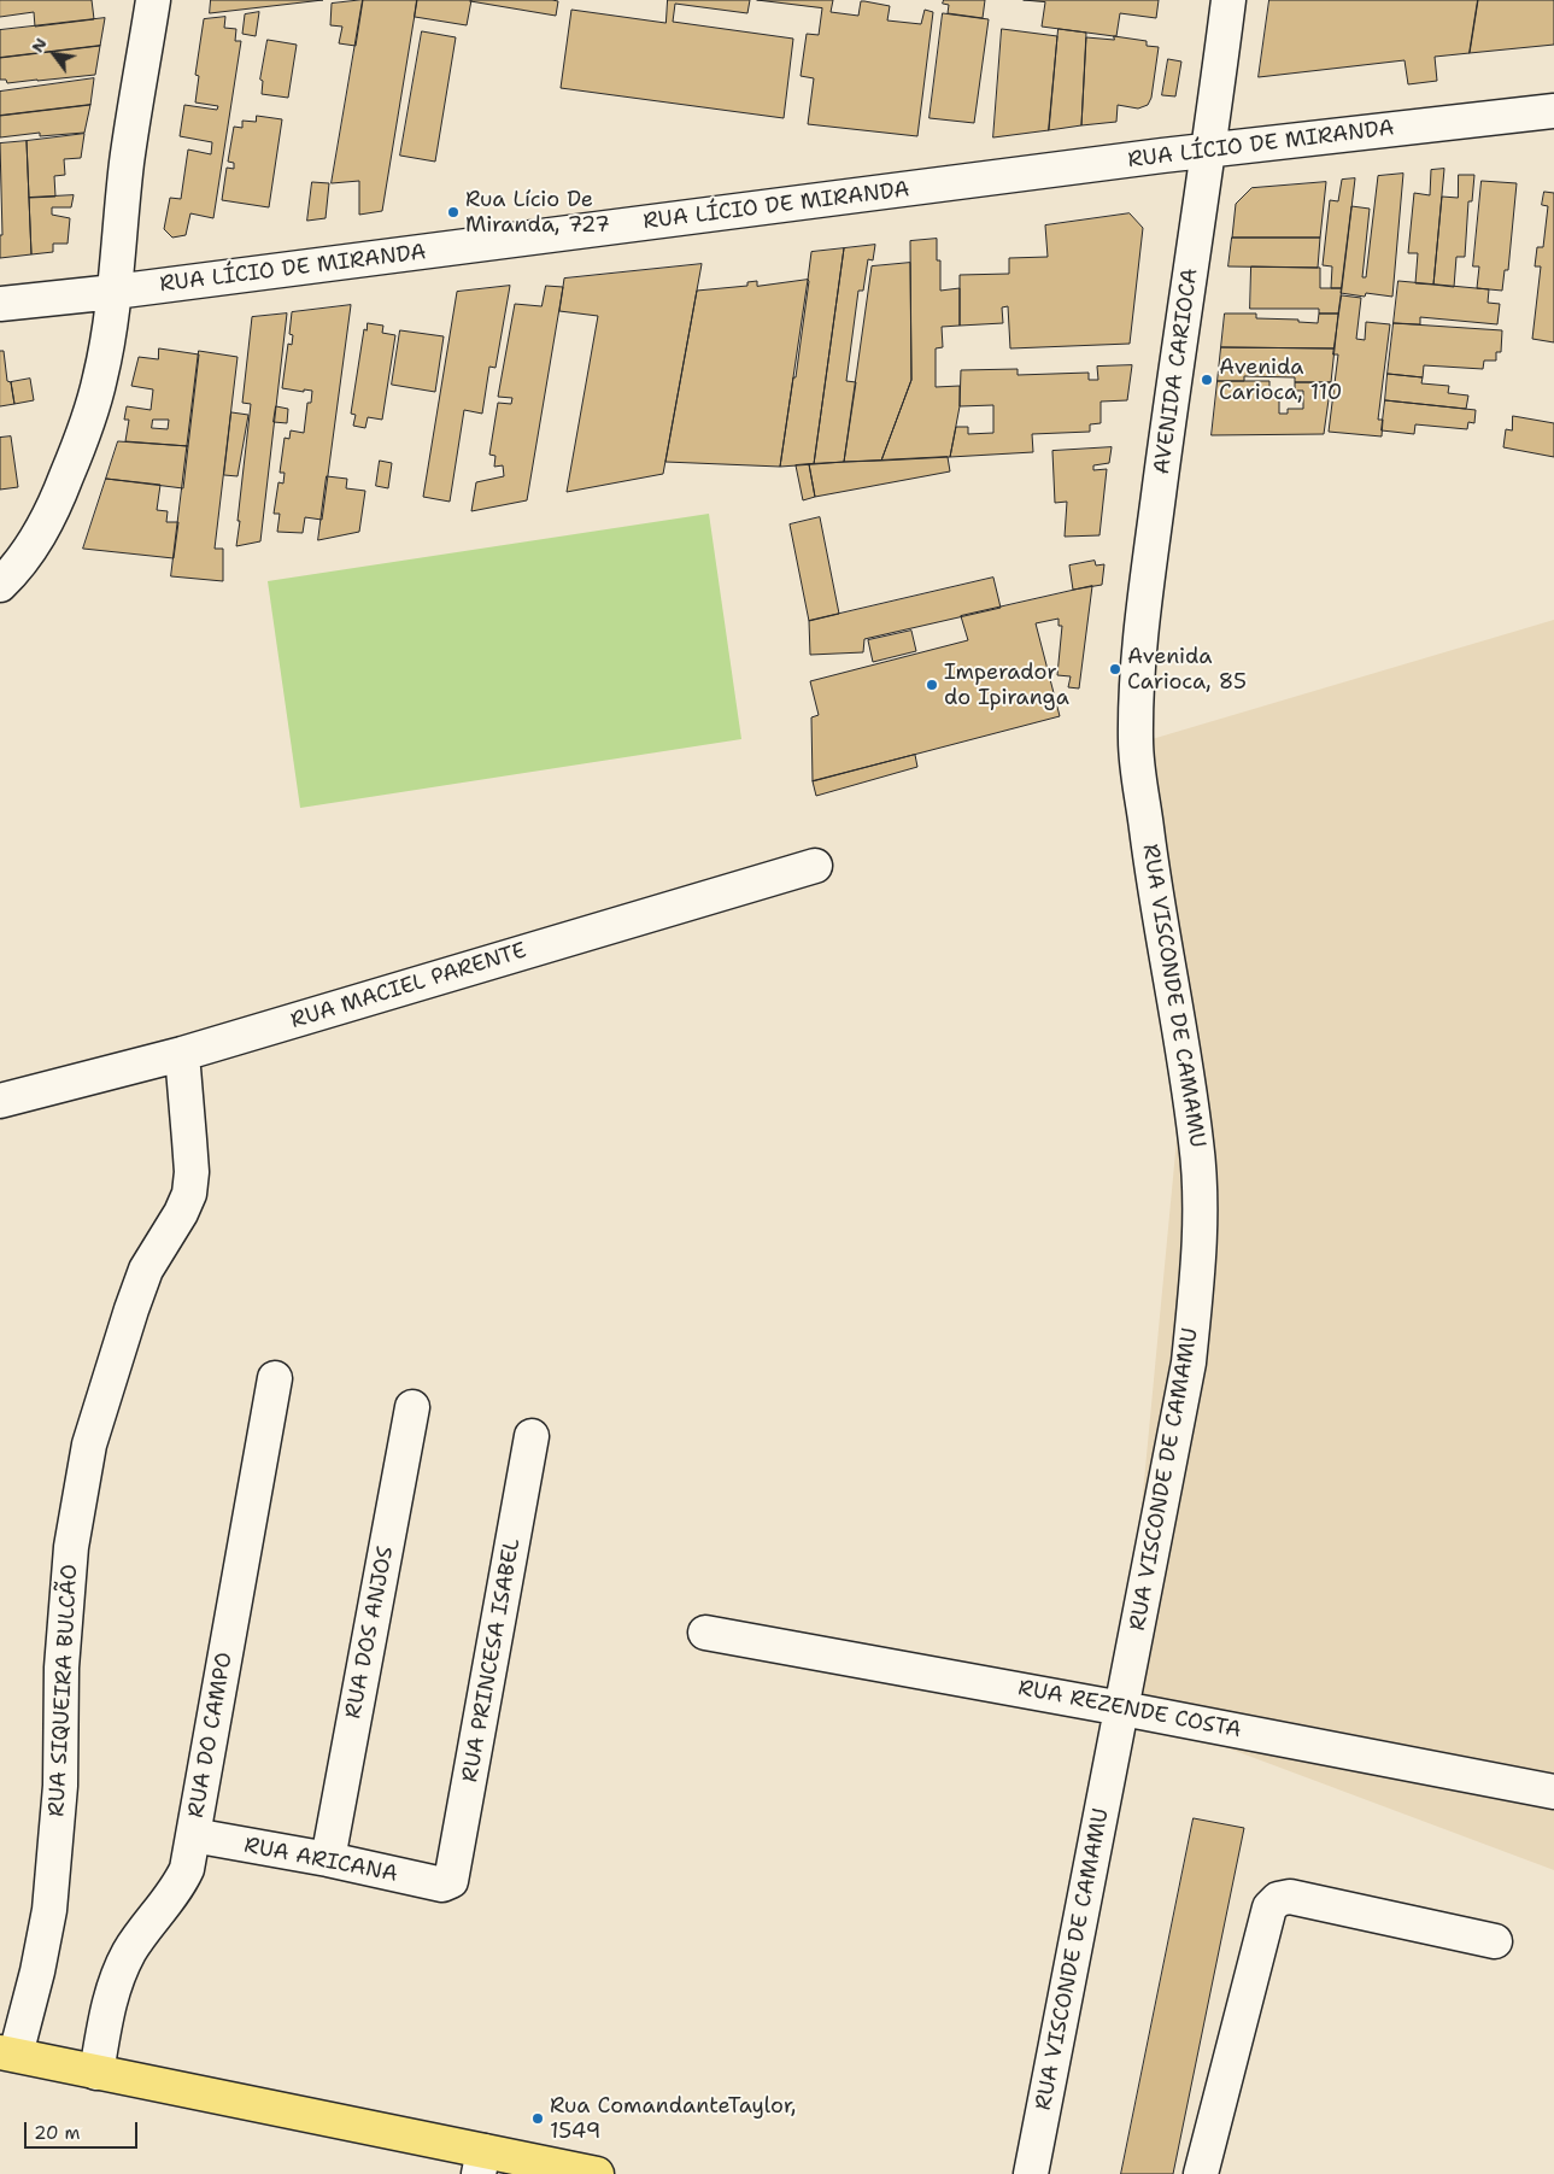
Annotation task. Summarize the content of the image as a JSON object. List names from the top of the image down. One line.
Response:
{"streets":{"street":["RUA LÍCIO DE MIRANDA","AVENIDA CARIOCA","RUA MACIEL PARENTE","RUA VISCONDE DE CAMAMU","RUA DOS ANJOS","RUA PRINCESA ISABEL","RUA SIQUEIRA BULCÃO","RUA REZENDE COSTA","RUA DO CAMPO","RUA ARICANA"]},"crossings":[["RUA LÍCIO DE MIRANDA","AVENIDA CARIOCA"],["AVENIDA CARIOCA","RUA VISCONDE DE CAMAMU"],["RUA MACIEL PARENTE","RUA SIQUEIRA BULCÃO"],["RUA VISCONDE DE CAMAMU","RUA REZENDE COSTA"],["RUA DOS ANJOS","RUA ARICANA"],["RUA PRINCESA ISABEL","RUA ARICANA"],["RUA DO CAMPO","RUA ARICANA"]],"places":["Rua Lício De Miranda, 727","Avenida Carioca, 110","Avenida Carioca, 85","Imperador do Ipiranga","Rua ComandanteTaylor, 1549"],"scale_bar":"20 m","north":"top left"}
